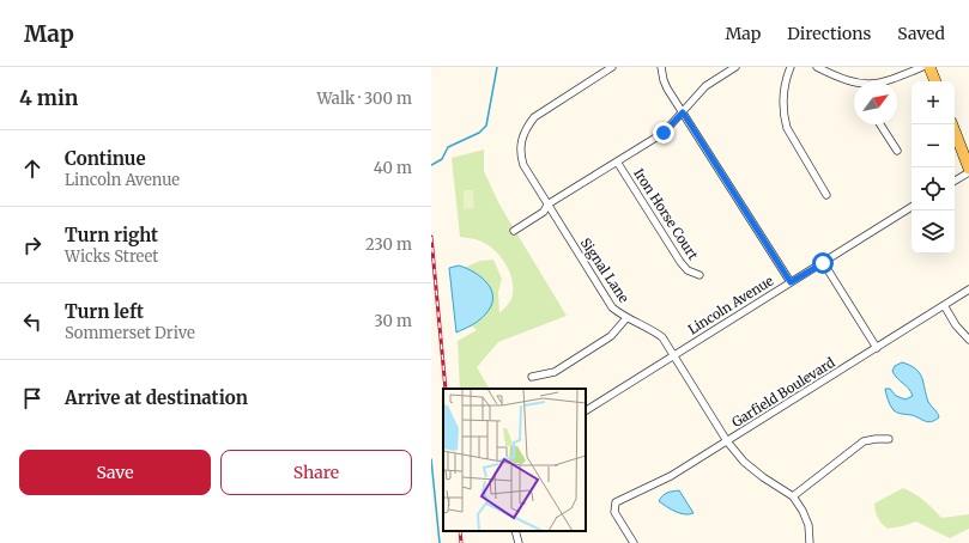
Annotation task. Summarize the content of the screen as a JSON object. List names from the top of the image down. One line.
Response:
{"streets":{"street":["Iron Horse Court","Signal Lane","Lincoln Avenue","Garfield Boulevard"]},"crossings":[["Signal Lane","Lincoln Avenue"],["Signal Lane","Garfield Boulevard"]],"north":"top right","page":{"header":"Map","nav":["Map","Directions","Saved"],"heading":["4 min","Walk · 300 m"],"map_buttons":["+","−"],"list":[["Continue","Lincoln Avenue","40 m"],["Turn right","Wicks Street","230 m"],["Turn left","Sommerset Drive","30 m"],"Arrive at destination"],"buttons":["Save","Share"]}}
